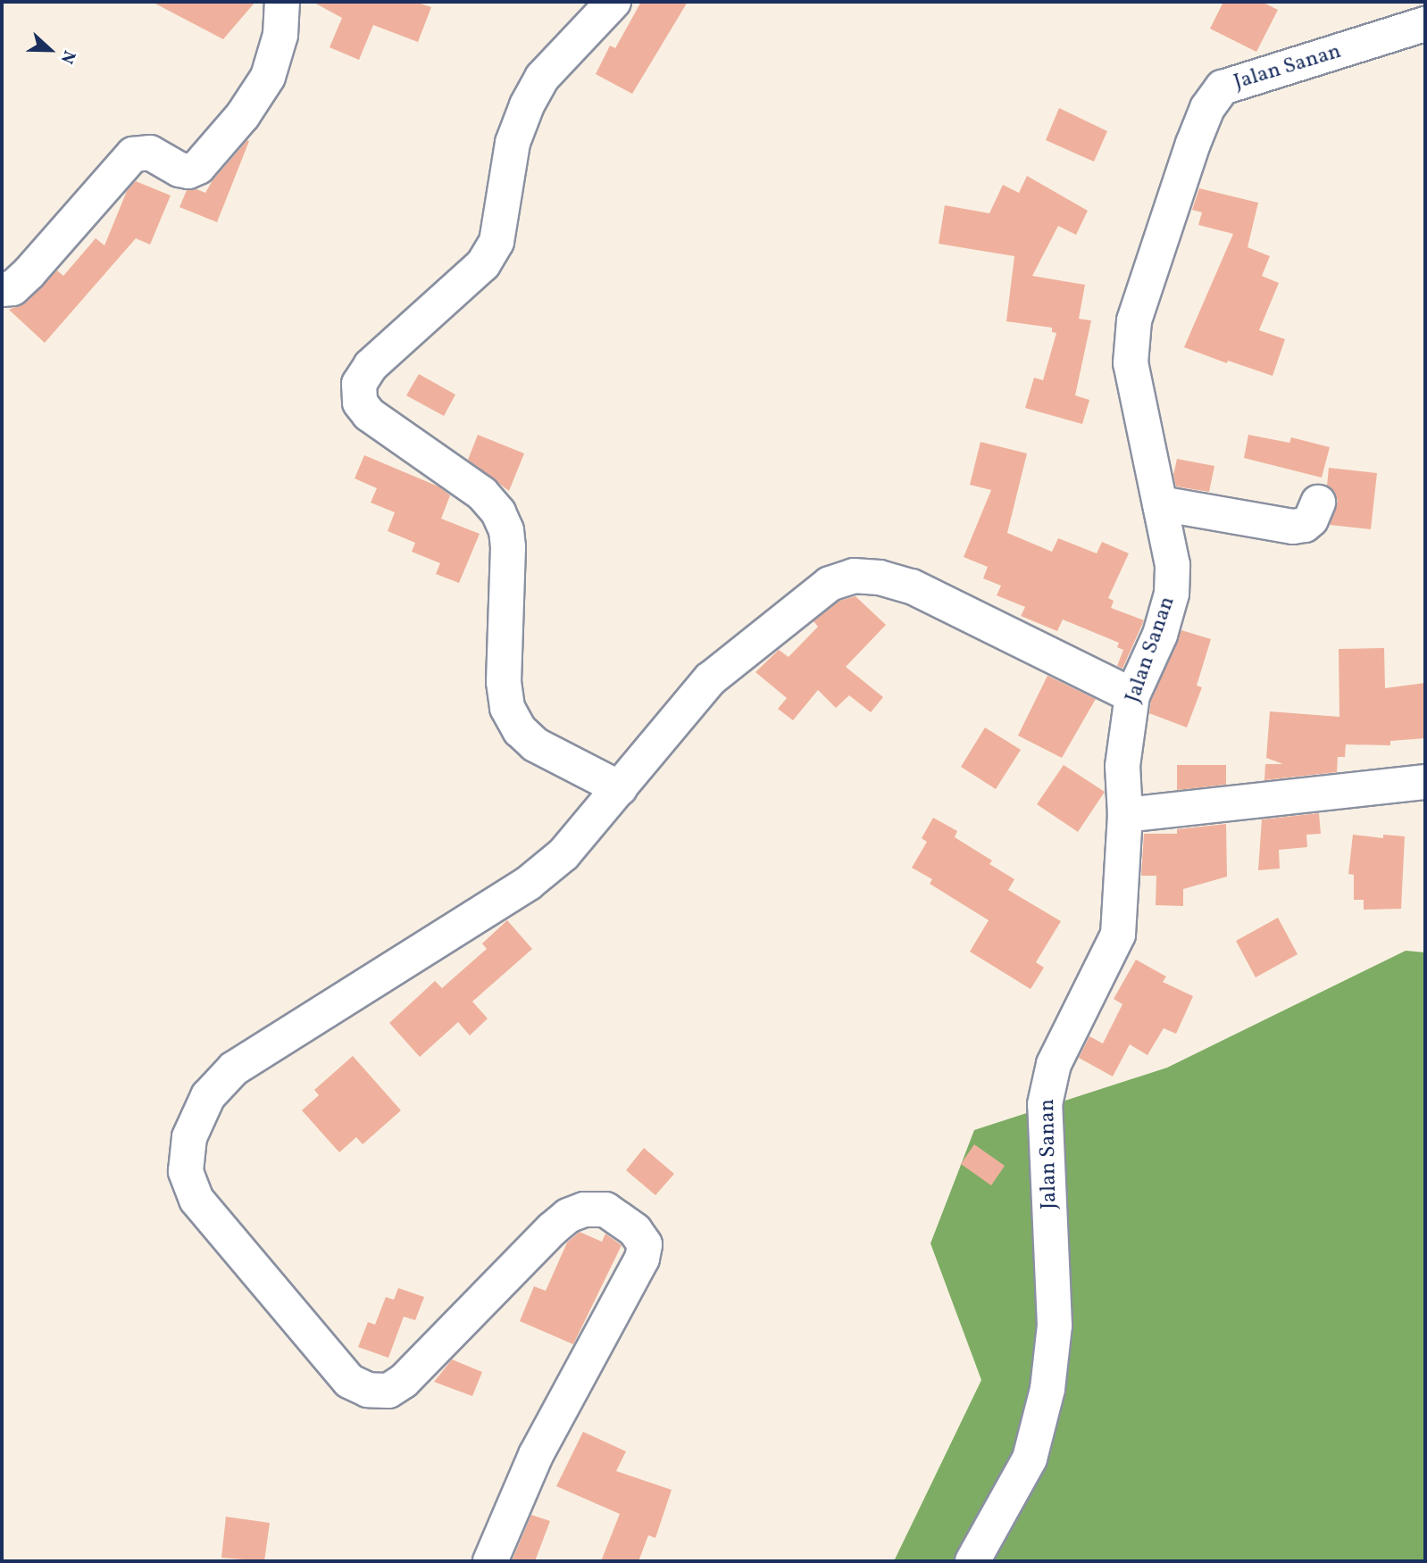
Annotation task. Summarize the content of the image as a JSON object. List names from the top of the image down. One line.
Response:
{"streets":{"street":["Jalan Sanan"]},"north":"right"}
